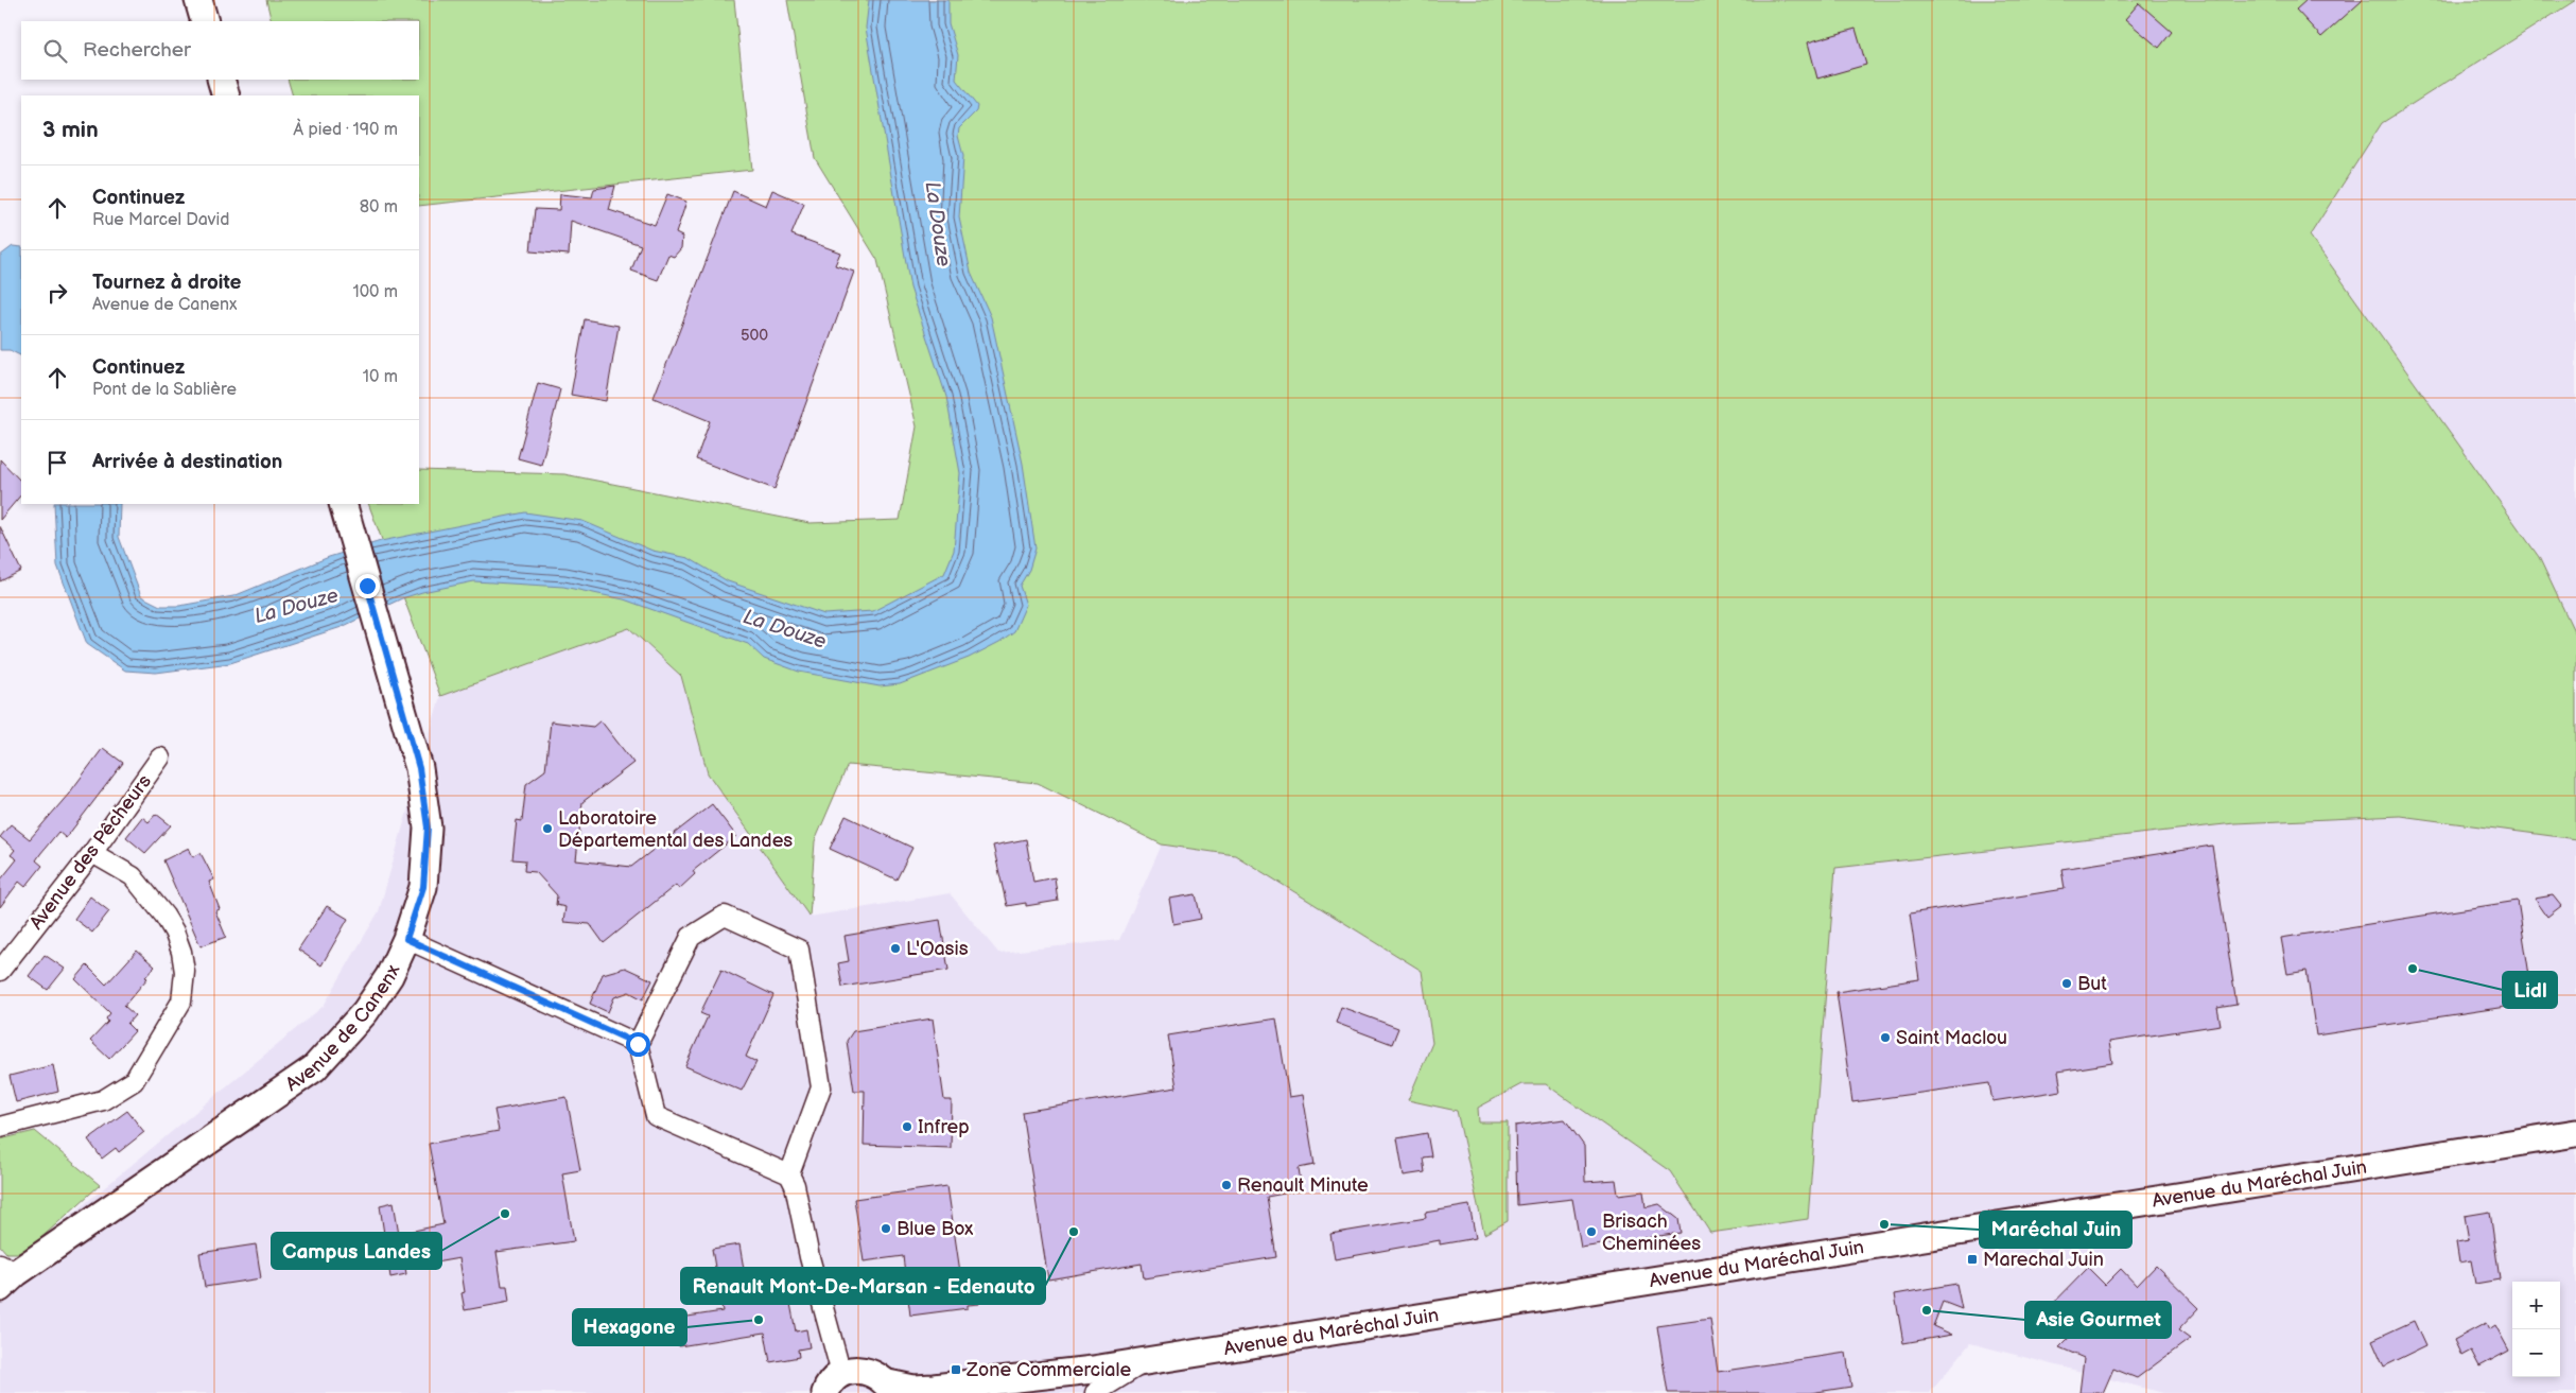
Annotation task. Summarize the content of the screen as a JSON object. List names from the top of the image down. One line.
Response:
{"streets":{"main road":["Avenue de Canenx","Avenue du Maréchal Juin"],"street":["Avenue des Pêcheurs"]},"water":["La Douze"],"places":{"other":["Laboratoire Départemental des Landes","L'Oasis","Lidl","But","Saint Maclou","Infrep","Renault Minute","Campus Landes","Maréchal Juin","Blue Box","Renault Mont-De-Marsan - Edenauto","Brisach Cheminées","Asie Gourmet","Hexagone"],"transit":["Marechal Juin","Zone Commerciale"]},"house_numbers":["500"],"page":{"search":"Rechercher","heading":["3 min","À pied · 190 m"],"list":[["Continuez","Rue Marcel David","80 m"],["Tournez à droite","Avenue de Canenx","100 m"],["Continuez","Pont de la Sablière","10 m"],"Arrivée à destination"],"map_buttons":["+","−"]}}
